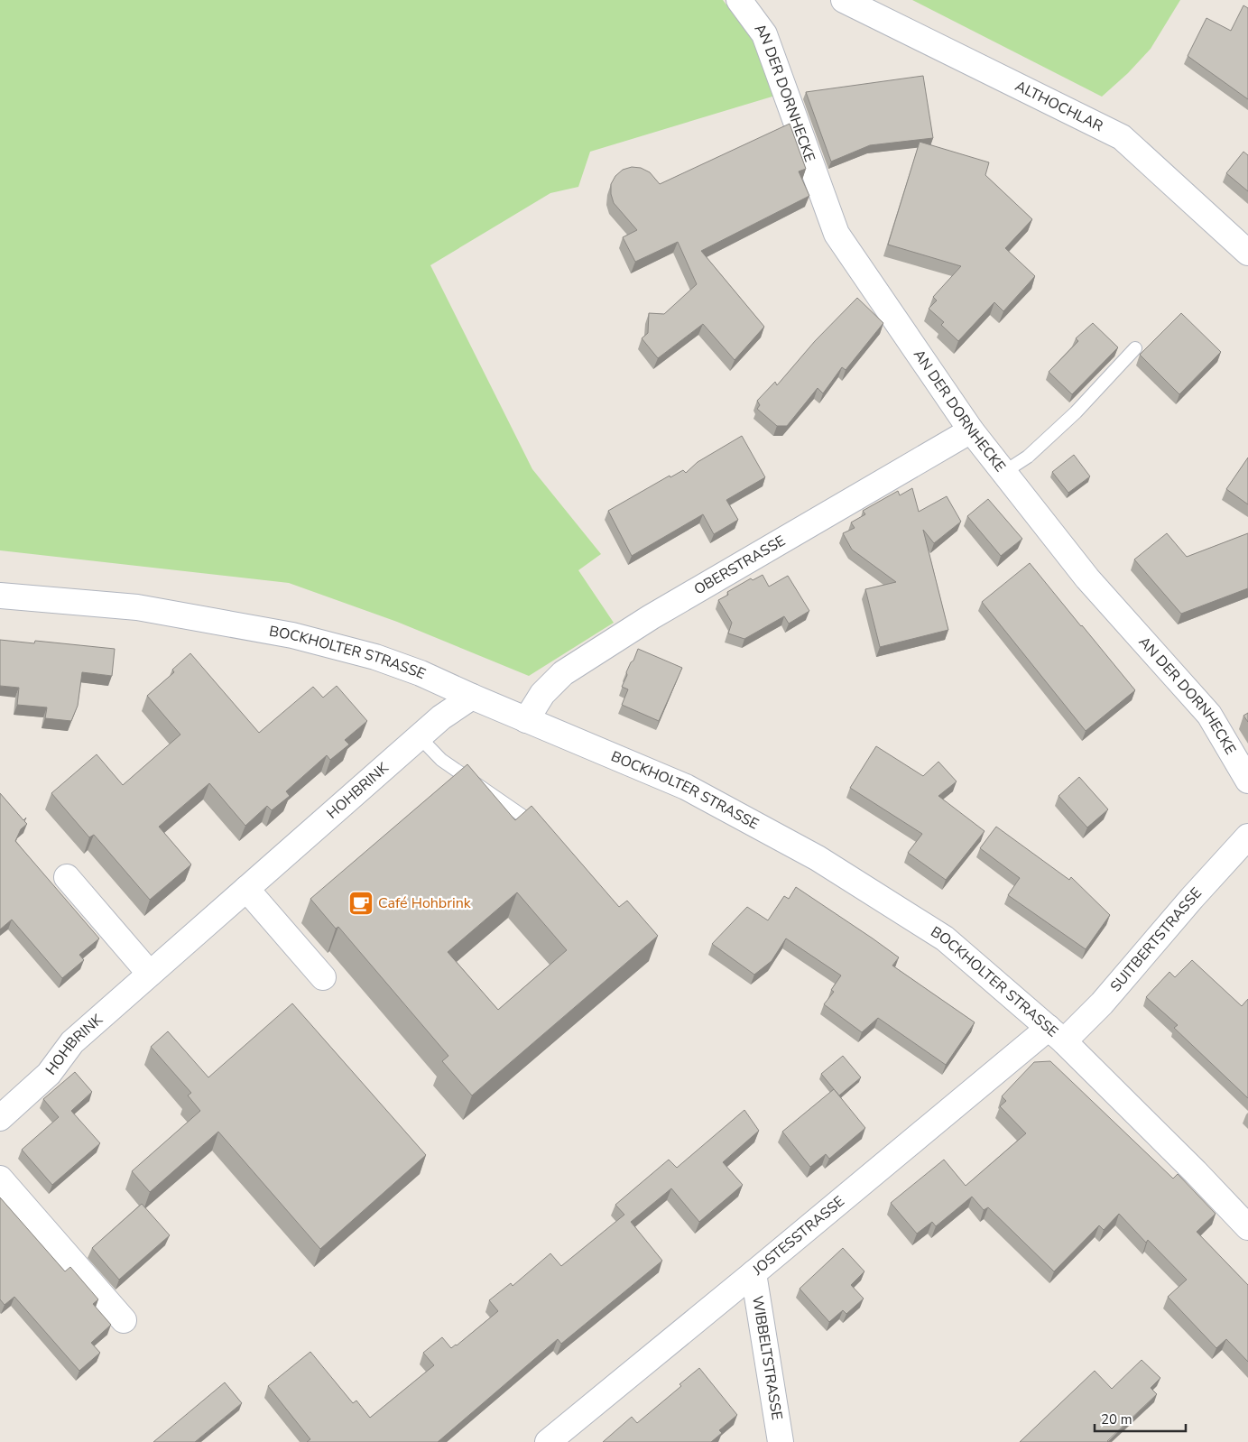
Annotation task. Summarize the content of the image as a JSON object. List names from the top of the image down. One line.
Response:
{"streets":{"street":["AN DER DORNHECKE","ALTHOCHLAR","OBERSTRASSE","BOCKHOLTER STRASSE","HOHBRINK","SUITBERTSTRASSE","JOSTESSTRASSE","WIBBELTSTRASSE"]},"crossings":[["AN DER DORNHECKE","OBERSTRASSE"],["OBERSTRASSE","BOCKHOLTER STRASSE"],["BOCKHOLTER STRASSE","HOHBRINK"],["BOCKHOLTER STRASSE","SUITBERTSTRASSE"],["BOCKHOLTER STRASSE","JOSTESSTRASSE"],["SUITBERTSTRASSE","JOSTESSTRASSE"],["JOSTESSTRASSE","WIBBELTSTRASSE"]],"places":{"cafe":["Café Hohbrink"]},"scale_bar":"20 m"}
